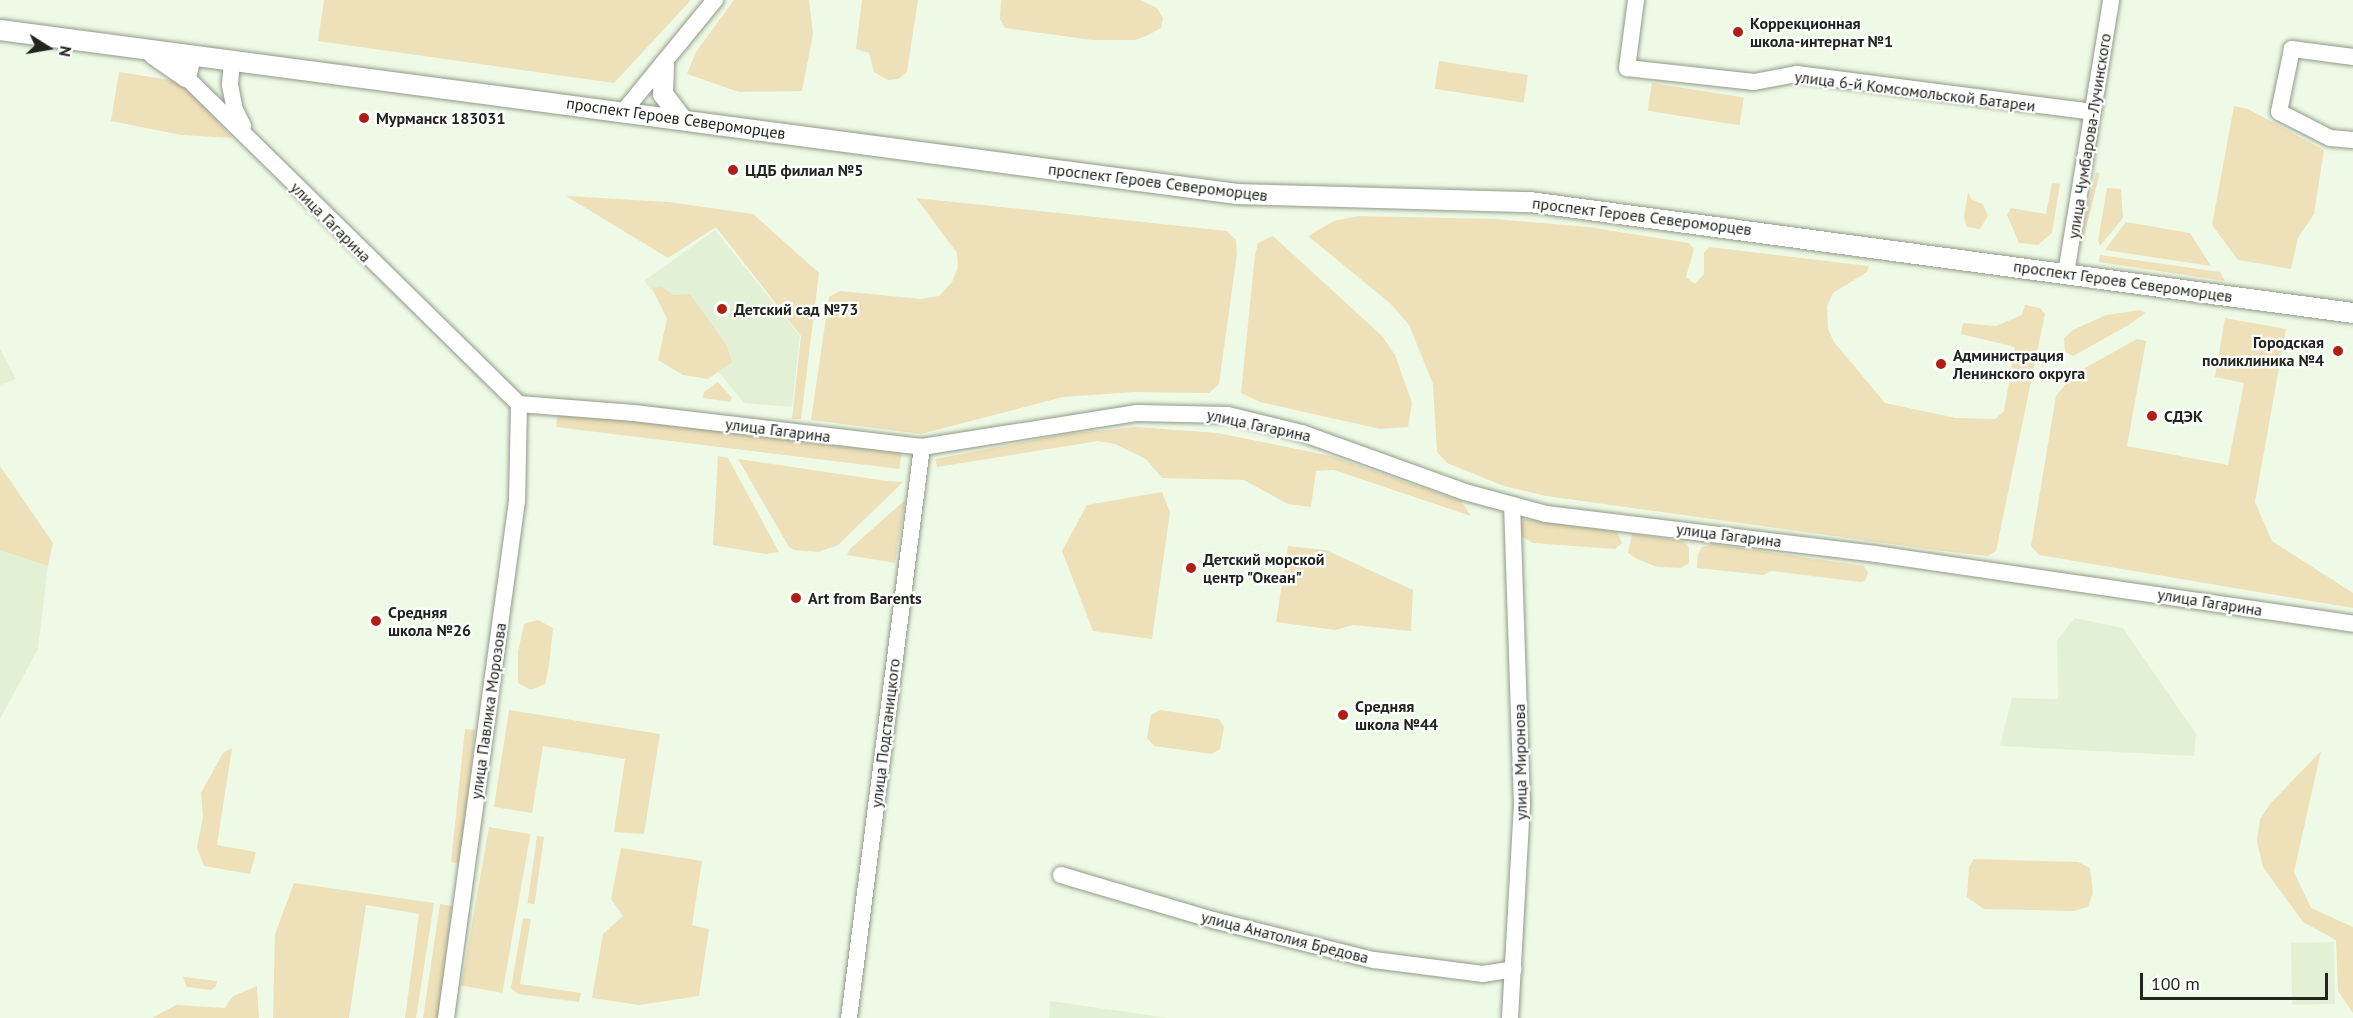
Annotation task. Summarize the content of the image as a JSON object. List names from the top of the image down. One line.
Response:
{"streets":{"main road":["проспект Героев Североморцев"],"street":["улица 6-й Комсомольской Батареи","улица Чумбарова-Лучинского","улица Гагарина","улица Павлика Морозова","улица Подстаницкого","улица Миронова","улица Анатолия Бредова"]},"crossings":[["улица 6-й Комсомольской Батареи","улица Чумбарова-Лучинского"],["проспект Героев Североморцев","улица Чумбарова-Лучинского"],["проспект Героев Североморцев","улица Гагарина"],["улица Гагарина","улица Павлика Морозова"],["улица Гагарина","улица Подстаницкого"],["улица Гагарина","улица Миронова"],["улица Миронова","улица Анатолия Бредова"]],"places":["Коррекционная школа-интернат №1","Мурманск 183031","ЦДБ филиал №5","Детский сад №73","Городская поликлиника №4","Администрация Ленинского округа","СДЭК","Детский морской центр \"Океан\"","Art from Barents","Средняя школа №26","Средняя школа №44"],"scale_bar":"100 m","north":"right"}
